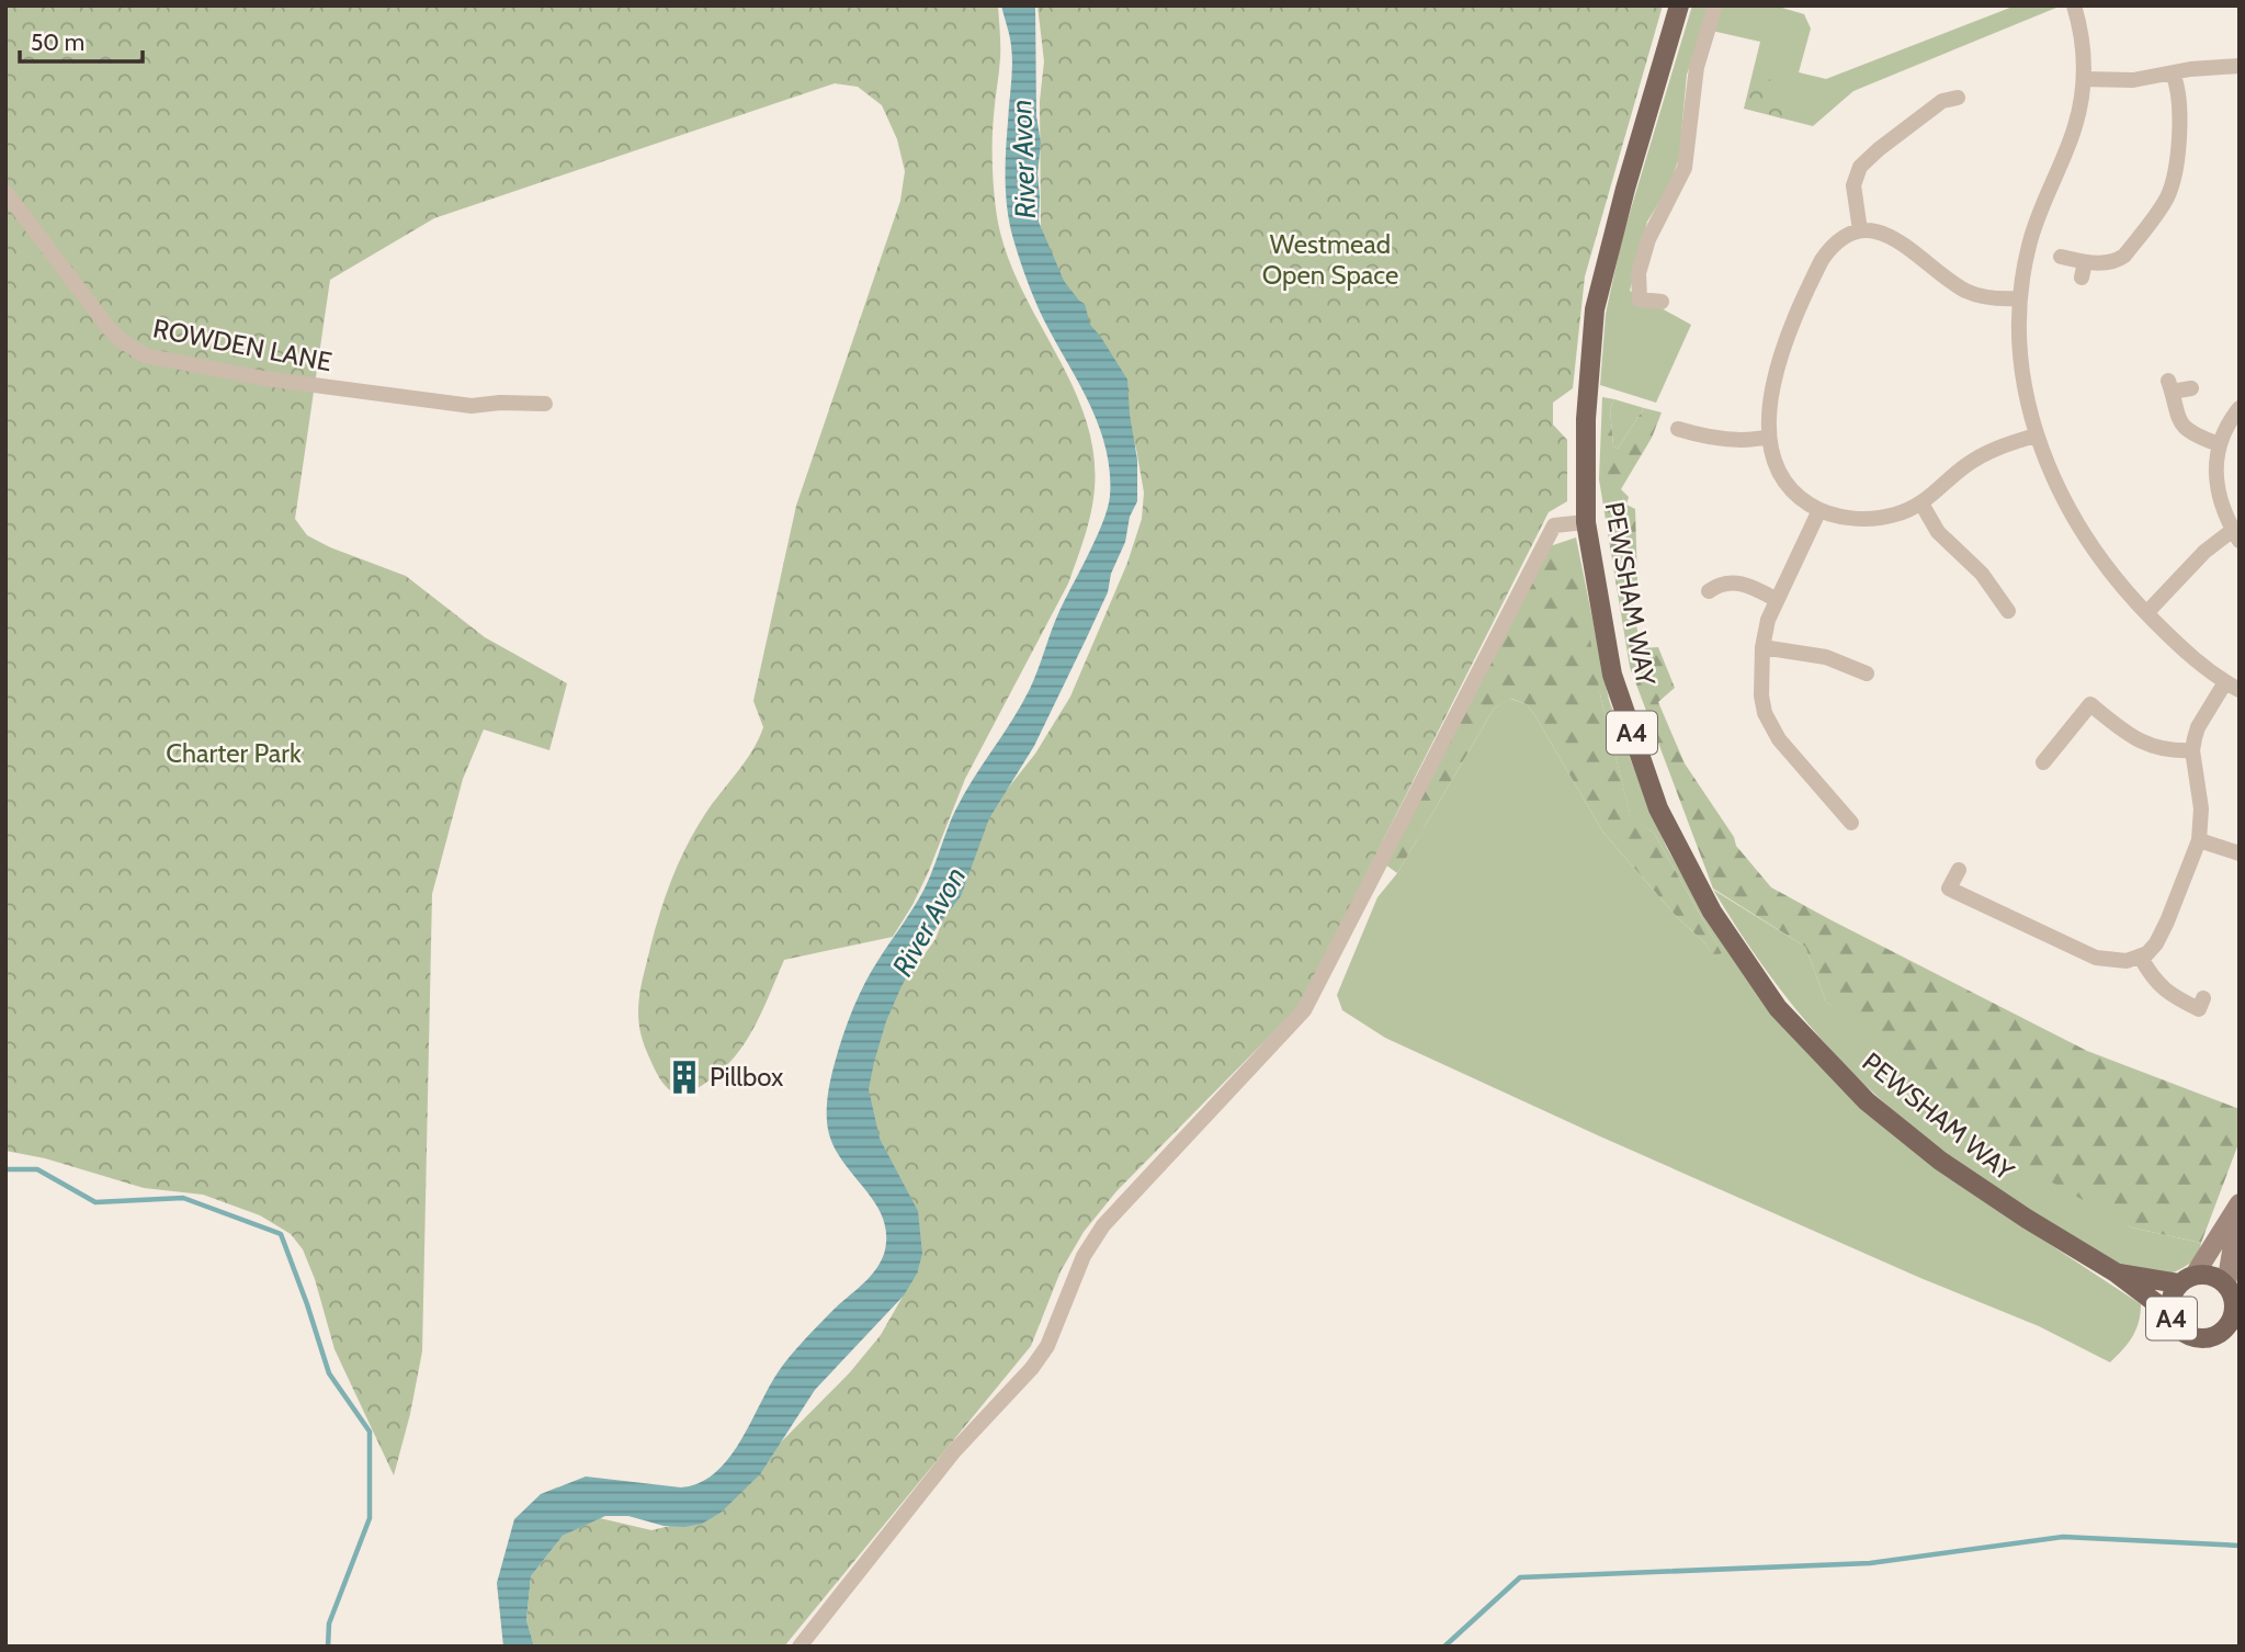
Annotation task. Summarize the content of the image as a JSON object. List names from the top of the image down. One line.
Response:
{"streets":{"main road":["PEWSHAM WAY","A4"],"street":["ROWDEN LANE"]},"crossings":[["PEWSHAM WAY","A4"]],"water":["River Avon"],"parks":["Westmead Open Space","Charter Park"],"places":{"building":["Pillbox"]},"scale_bar":"50 m"}
